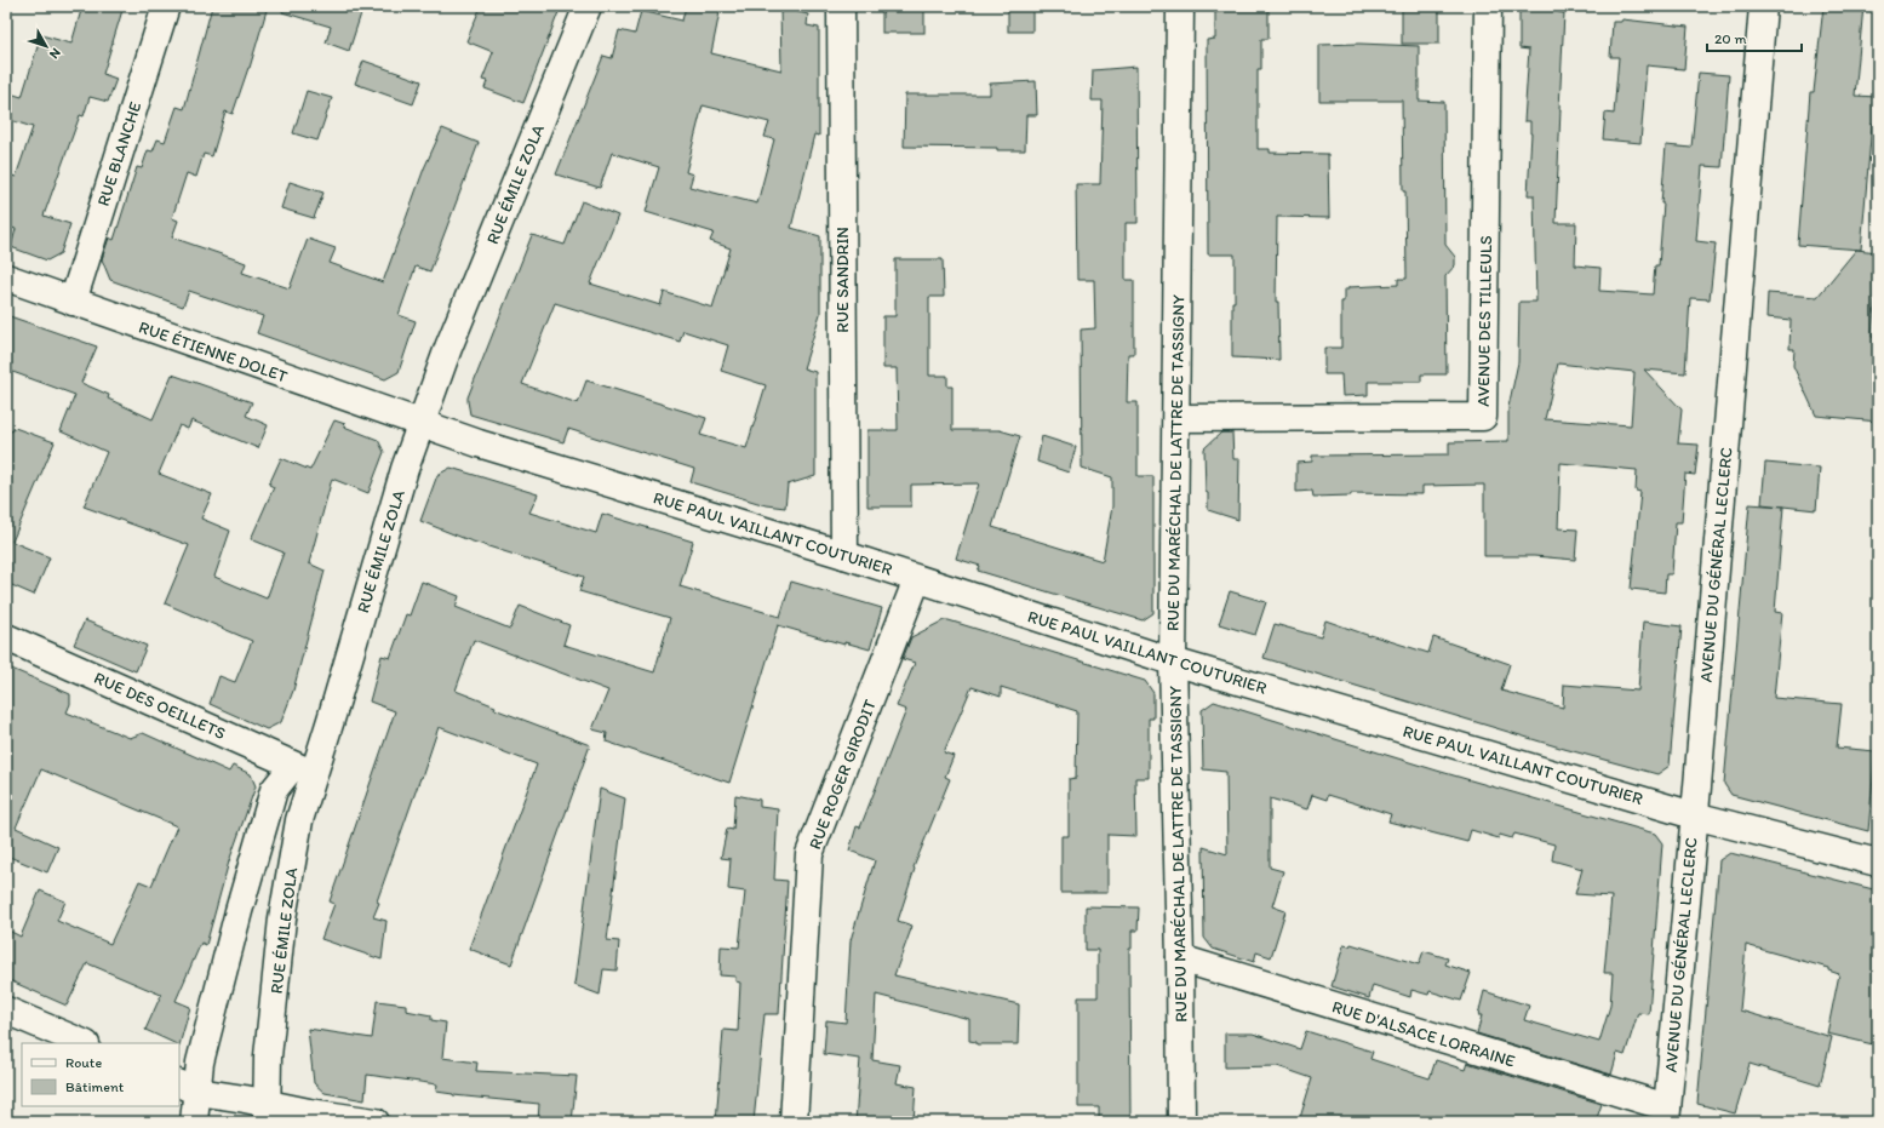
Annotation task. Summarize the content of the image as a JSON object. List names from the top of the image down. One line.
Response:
{"streets":{"street":["RUE BLANCHE","RUE ÉMILE ZOLA","RUE SANDRIN","AVENUE DES TILLEULS","RUE ÉTIENNE DOLET","RUE DU MARÉCHAL DE LATTRE DE TASSIGNY","RUE PAUL VAILLANT COUTURIER","AVENUE DU GÉNÉRAL LECLERC","RUE DES OEILLETS","RUE ROGER GIRODIT","RUE D'ALSACE LORRAINE"]},"crossings":[["RUE BLANCHE","RUE ÉTIENNE DOLET"],["RUE ÉMILE ZOLA","RUE ÉTIENNE DOLET"],["RUE ÉMILE ZOLA","RUE PAUL VAILLANT COUTURIER"],["RUE ÉMILE ZOLA","RUE DES OEILLETS"],["RUE SANDRIN","RUE PAUL VAILLANT COUTURIER"],["AVENUE DES TILLEULS","RUE DU MARÉCHAL DE LATTRE DE TASSIGNY"],["RUE ÉTIENNE DOLET","RUE PAUL VAILLANT COUTURIER"],["RUE DU MARÉCHAL DE LATTRE DE TASSIGNY","RUE PAUL VAILLANT COUTURIER"],["RUE DU MARÉCHAL DE LATTRE DE TASSIGNY","RUE D'ALSACE LORRAINE"],["RUE PAUL VAILLANT COUTURIER","AVENUE DU GÉNÉRAL LECLERC"],["RUE PAUL VAILLANT COUTURIER","RUE ROGER GIRODIT"],["AVENUE DU GÉNÉRAL LECLERC","RUE D'ALSACE LORRAINE"]],"legend":["Route","Bâtiment"],"scale_bar":"20 m","north":"bottom right"}
